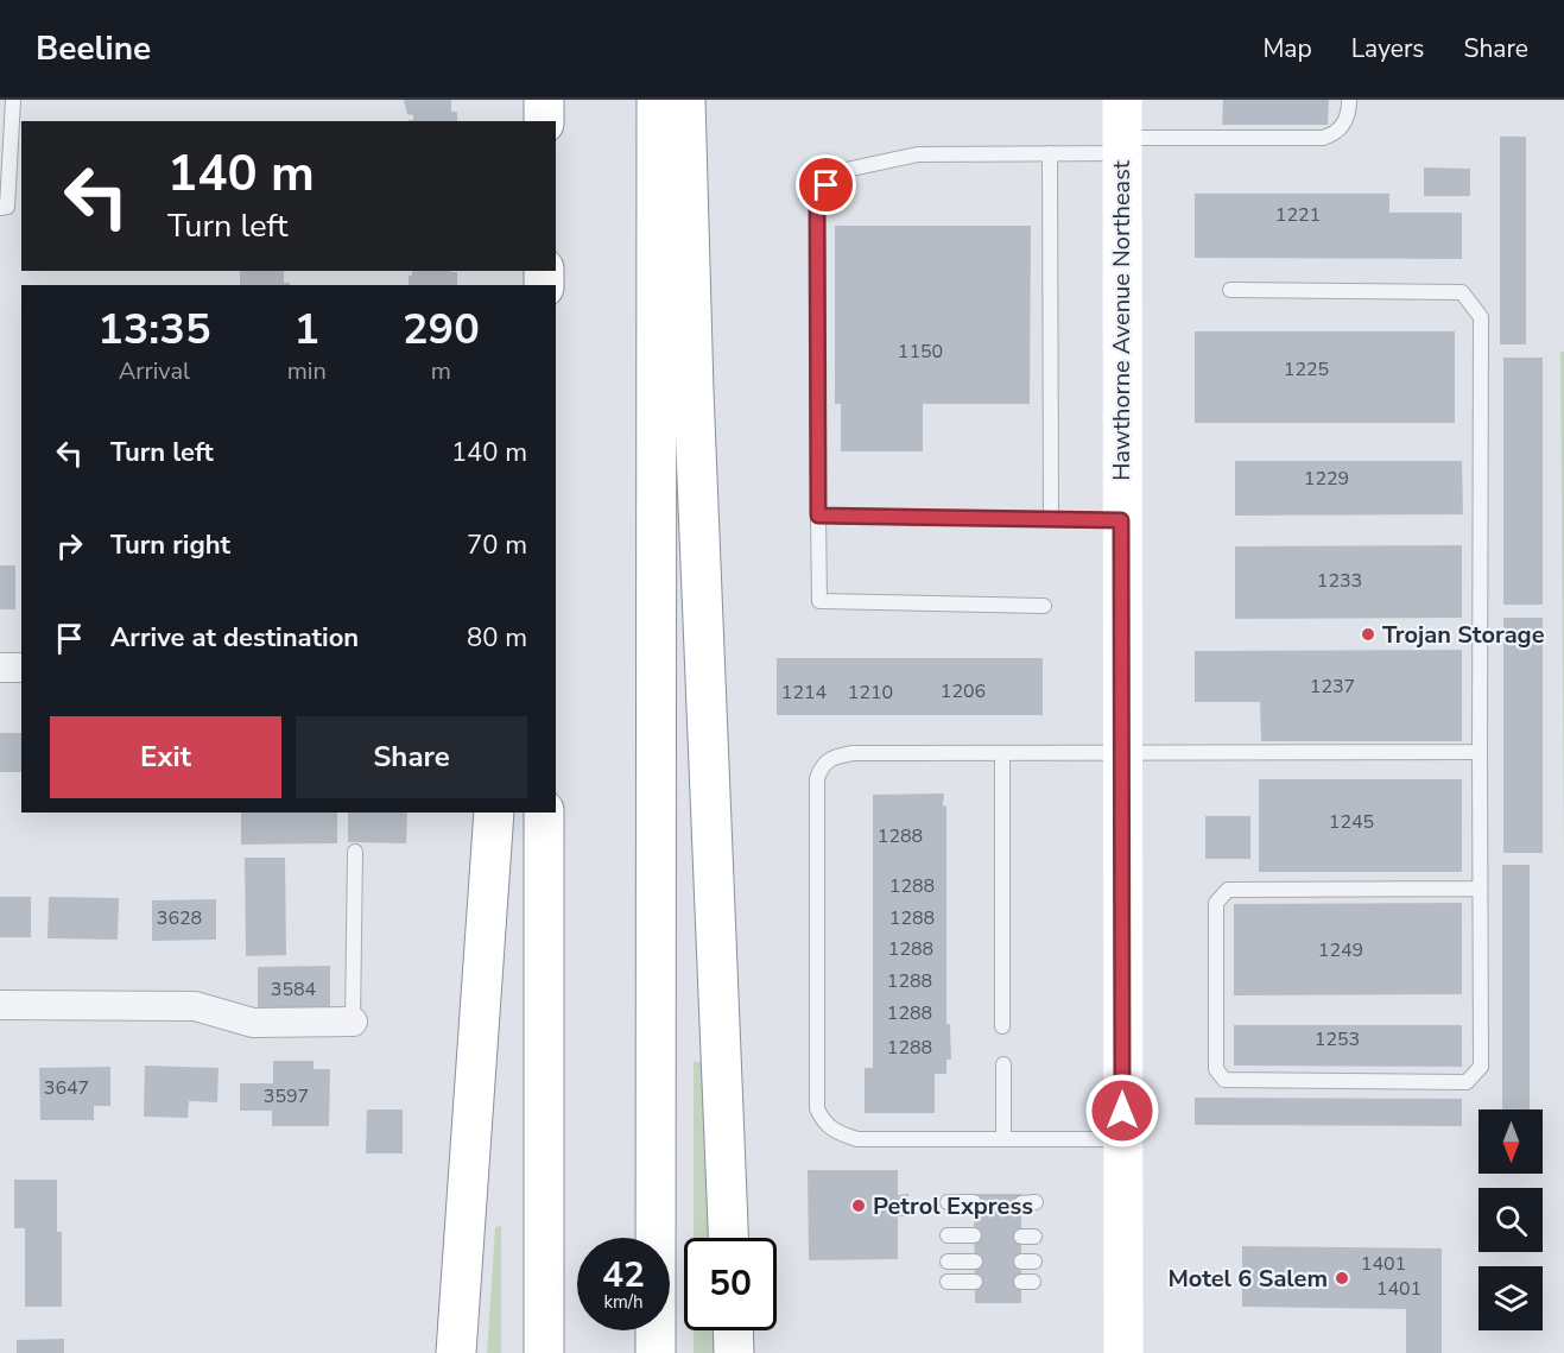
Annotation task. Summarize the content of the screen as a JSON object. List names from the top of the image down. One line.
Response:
{"streets":{"main road":["Hawthorne Avenue Northeast"]},"places":["Trojan Storage","Petrol Express","Motel 6 Salem"],"house_numbers":["1221","1150","1225","1229","1233","1237","1206","1214","1210","1245","1288","1288","3628","1288","1288","1249","1288","3584","1288","1253","1288","3647","3597","1401","1401"],"north":"bottom","page":{"header":"Beeline","nav":["Map","Layers","Share"],"turn":["140 m","Turn left"],"eta":["13:35","Arrival","1","min","290","m"],"list":[{"name":"Turn left","value":"140 m"},{"name":"Turn right","value":"70 m"},{"name":"Arrive at destination","value":"80 m"}],"buttons":["Exit","Share"],"speed":"42 km/h","limit":"50"}}
